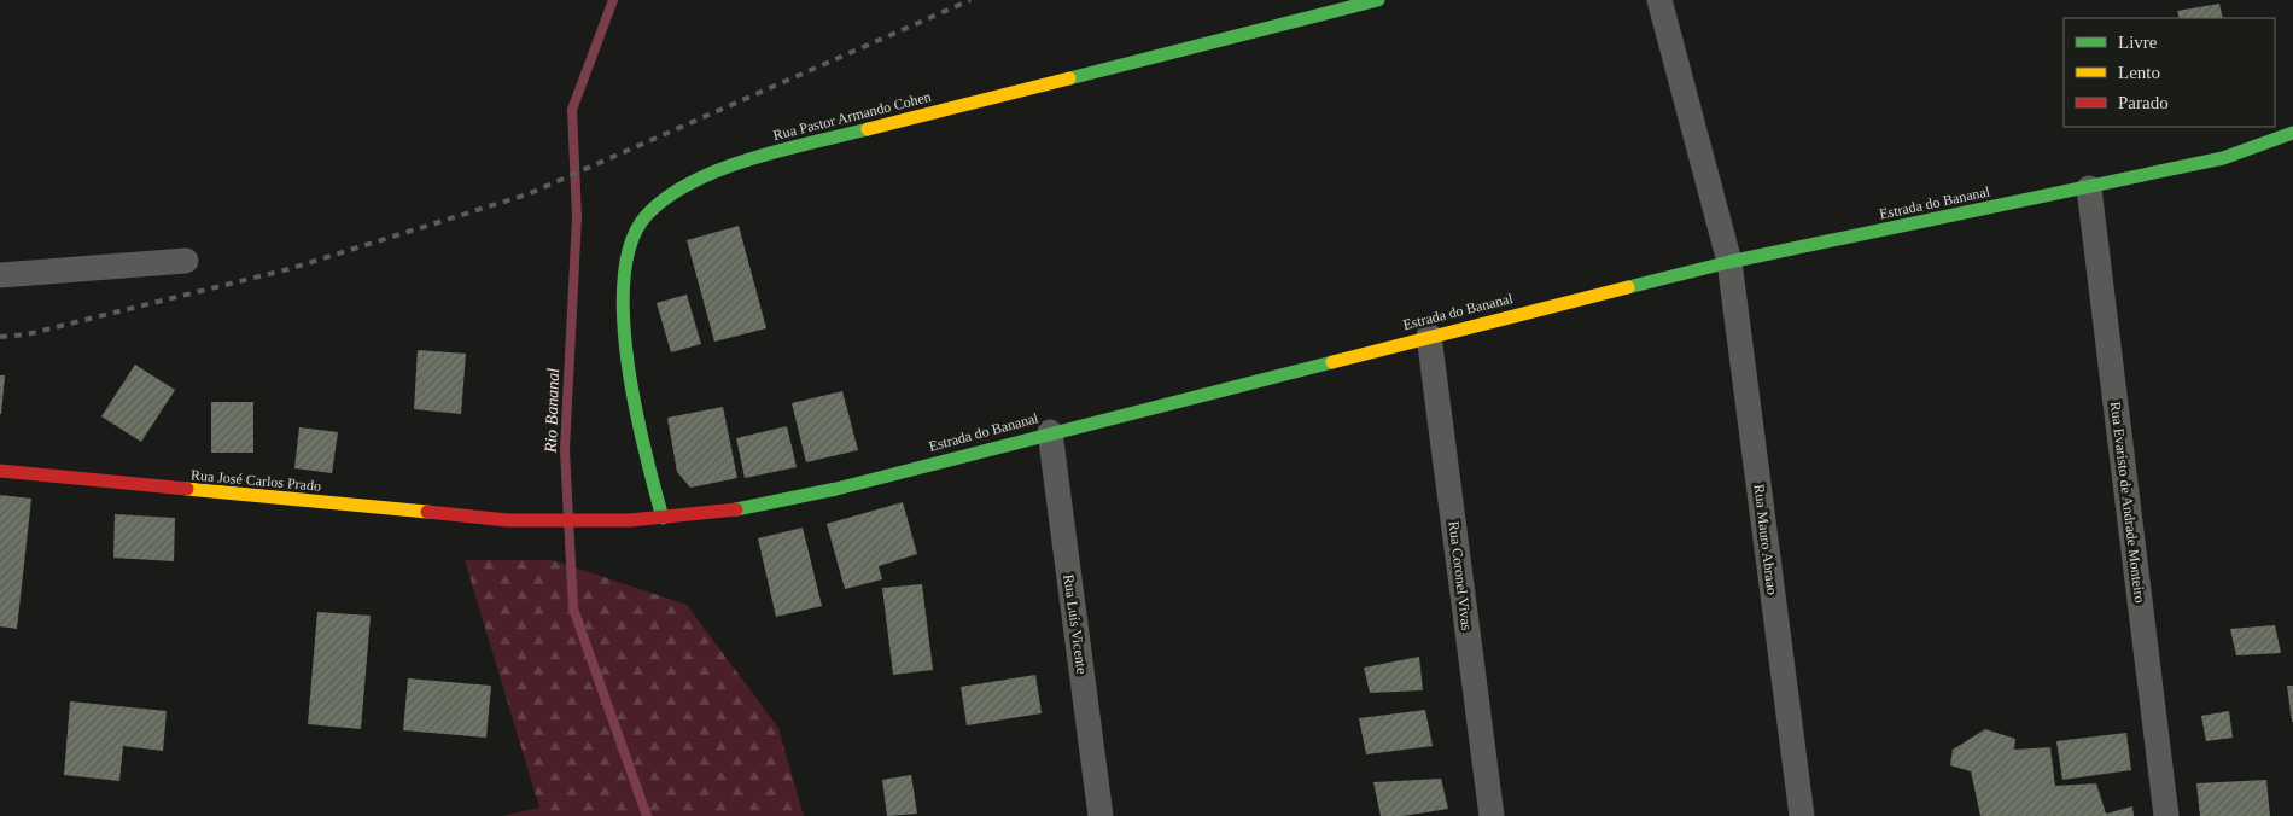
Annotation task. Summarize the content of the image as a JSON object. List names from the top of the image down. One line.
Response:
{"streets":{"main road":["Rua Pastor Armando Cohen","Estrada do Bananal","Rua José Carlos Prado"],"street":["Rua Evaristo de Andrade Monteiro","Rua Mauro Abraao","Rua Coronel Vivas","Rua Luís Vicente"]},"crossings":[["Rua Pastor Armando Cohen","Estrada do Bananal"],["Estrada do Bananal","Rua José Carlos Prado"],["Estrada do Bananal","Rua Evaristo de Andrade Monteiro"],["Estrada do Bananal","Rua Mauro Abraao"],["Estrada do Bananal","Rua Coronel Vivas"],["Estrada do Bananal","Rua Luís Vicente"]],"water":["Rio Bananal"],"legend":["Livre","Lento","Parado"]}
